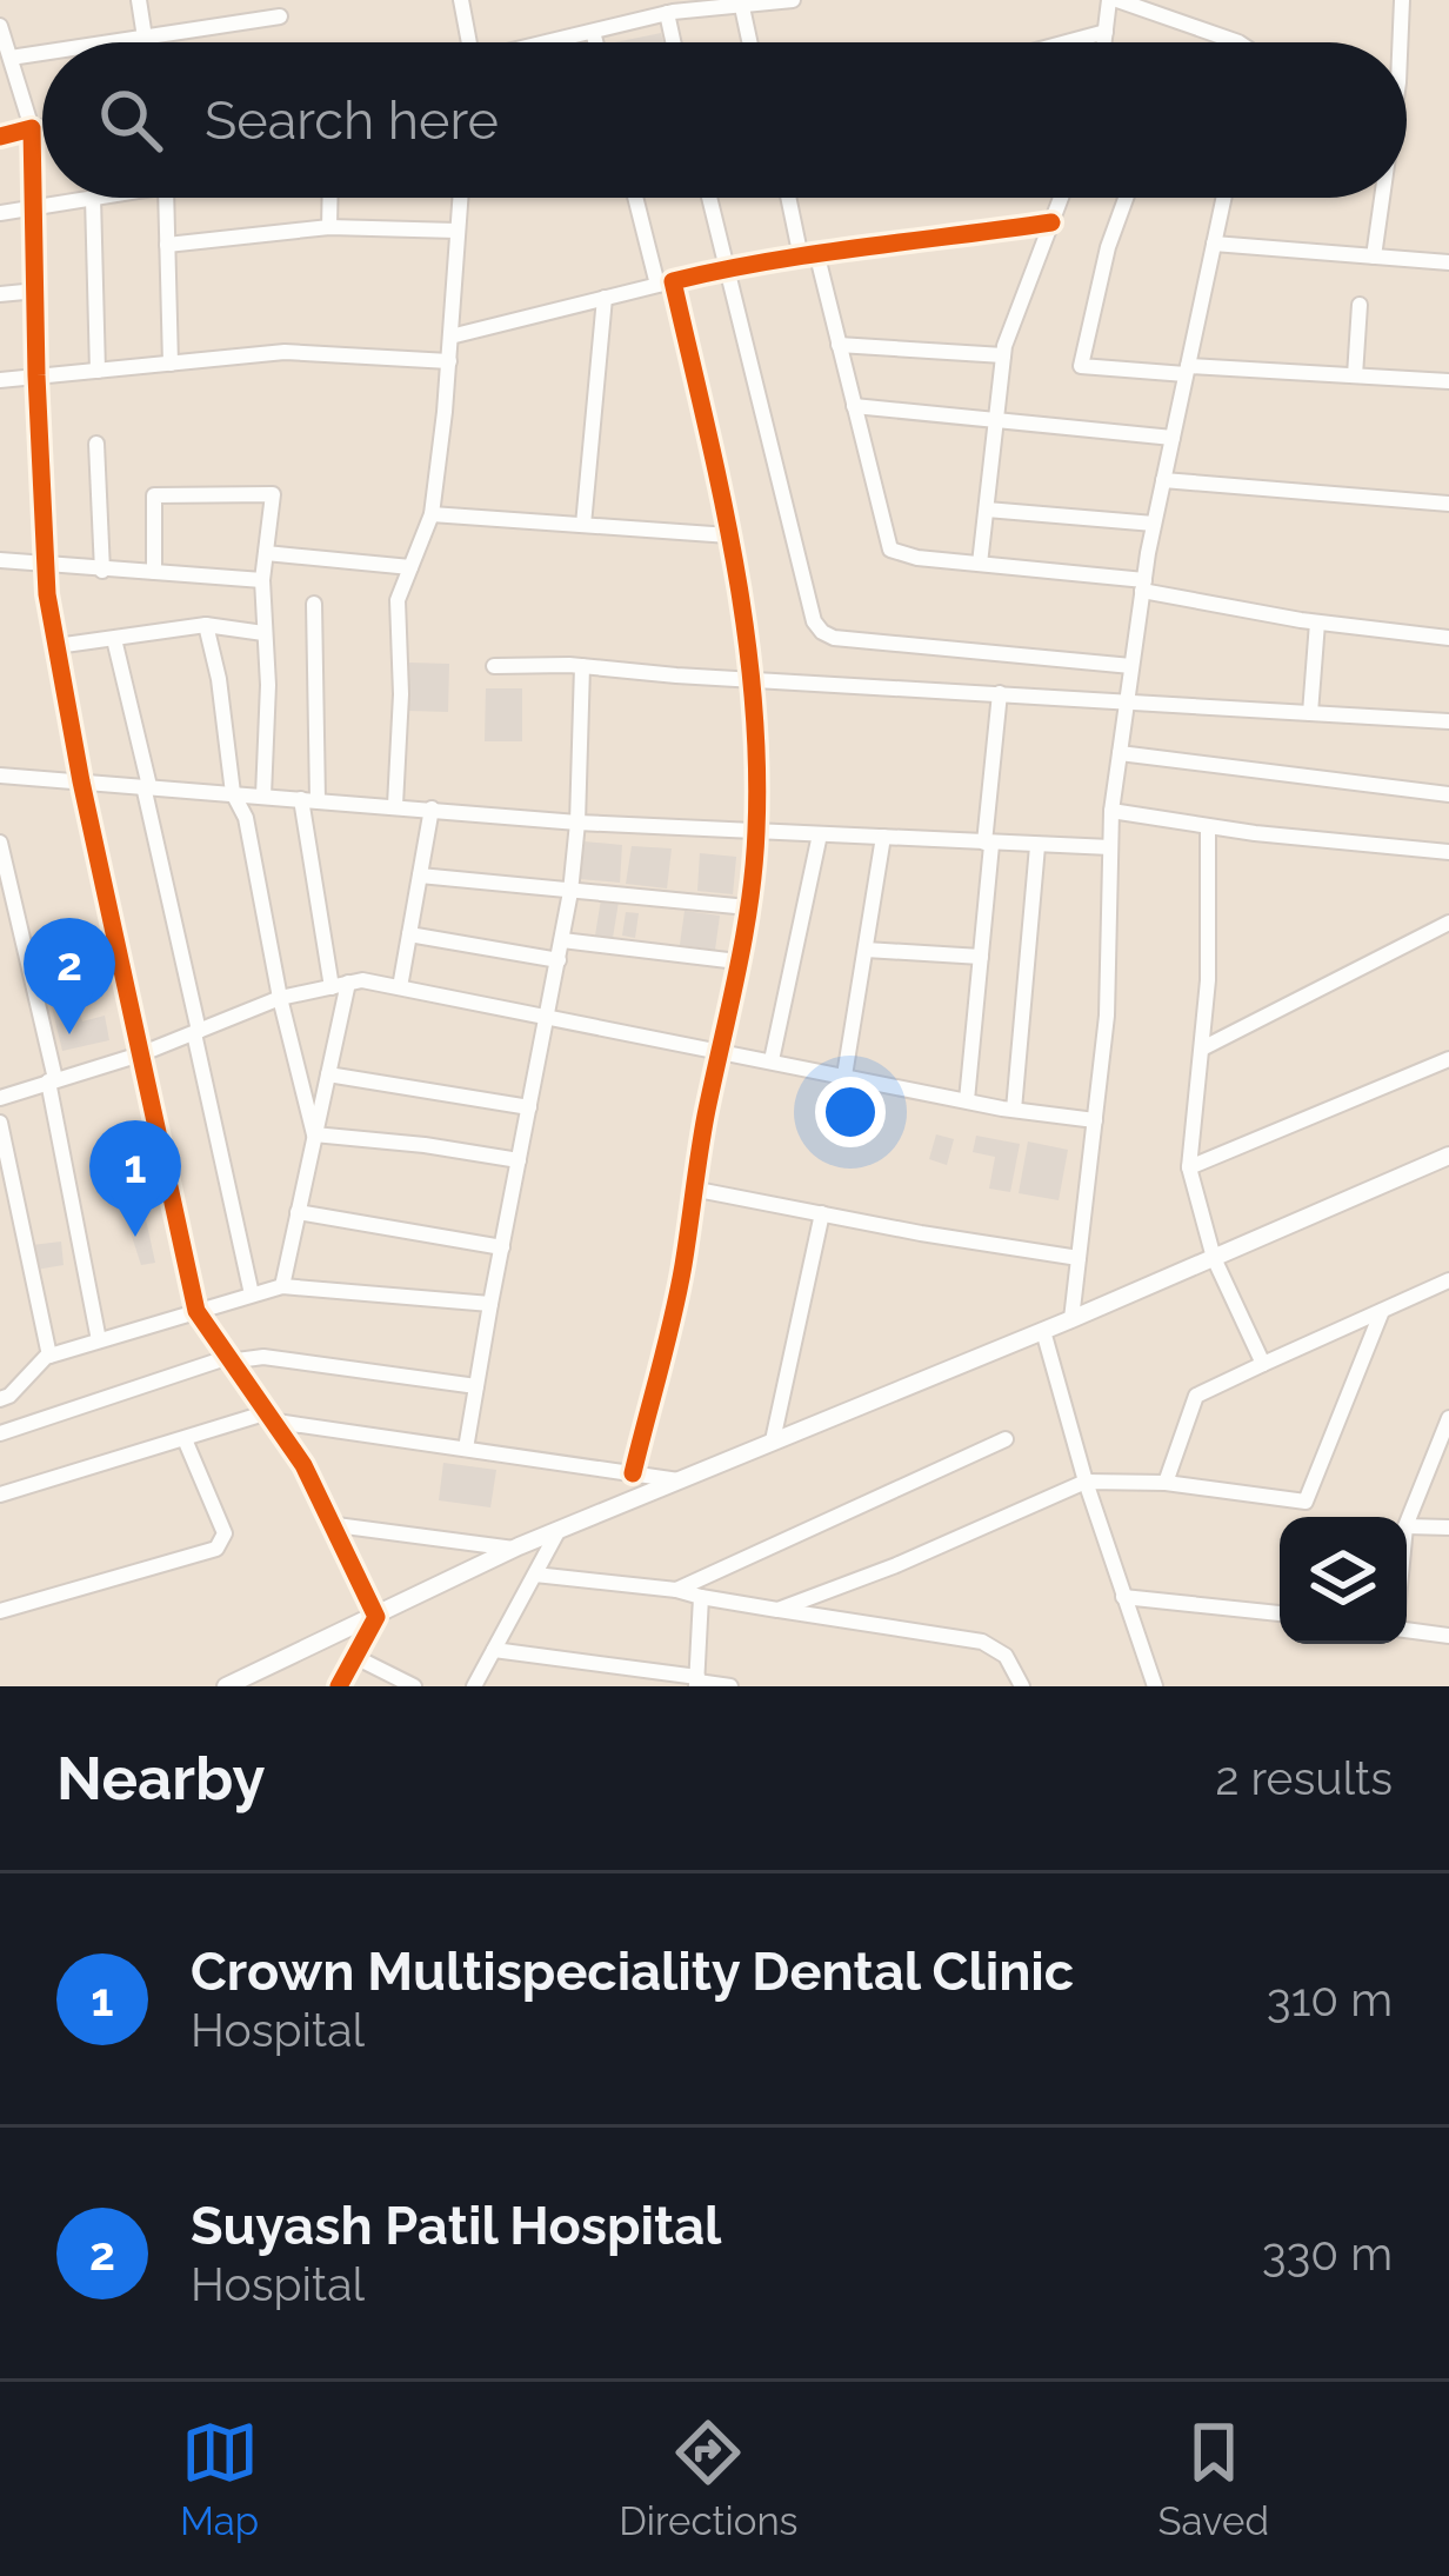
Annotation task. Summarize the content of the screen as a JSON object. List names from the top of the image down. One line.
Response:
{"page":{"search":"Search here","pins":["2","1"],"heading":["Nearby","2 results"],"list":[{"mark":"1","name":"Crown Multispeciality Dental Clinic","note":"Hospital","value":"310 m"},{"mark":"2","name":"Suyash Patil Hospital","note":"Hospital","value":"330 m"}],"nav":["Map","Directions","Saved"]}}
